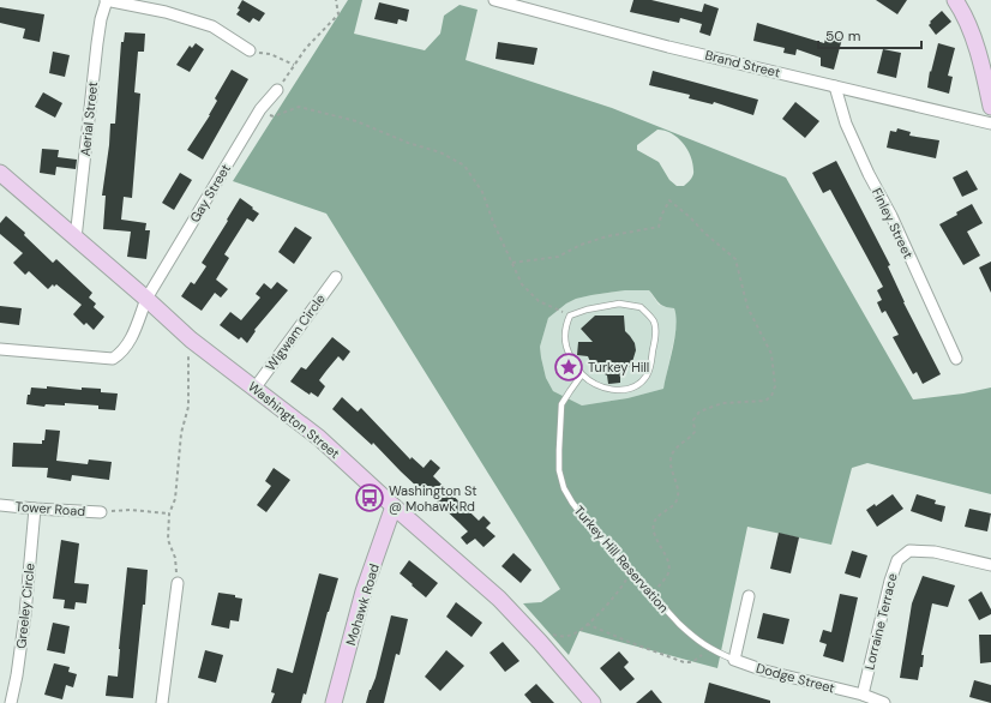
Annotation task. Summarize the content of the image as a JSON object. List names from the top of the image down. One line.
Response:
{"streets":{"street":["Brand Street","Aerial Street","Gay Street","Finley Street","Wigwam Circle","Washington Street","Tower Road","Mohawk Road","Greeley Circle","Lorraine Terrace","Dodge Street"],"lane":["Turkey Hill Reservation"]},"crossings":[["Brand Street","Finley Street"],["Aerial Street","Washington Street"],["Gay Street","Washington Street"],["Wigwam Circle","Washington Street"],["Washington Street","Mohawk Road"],["Tower Road","Greeley Circle"],["Turkey Hill Reservation","Dodge Street"],["Lorraine Terrace","Dodge Street"]],"places":{"place":["Turkey Hill"],"bus stop":["Washington St @ Mohawk Rd"]},"scale_bar":"50 m"}
